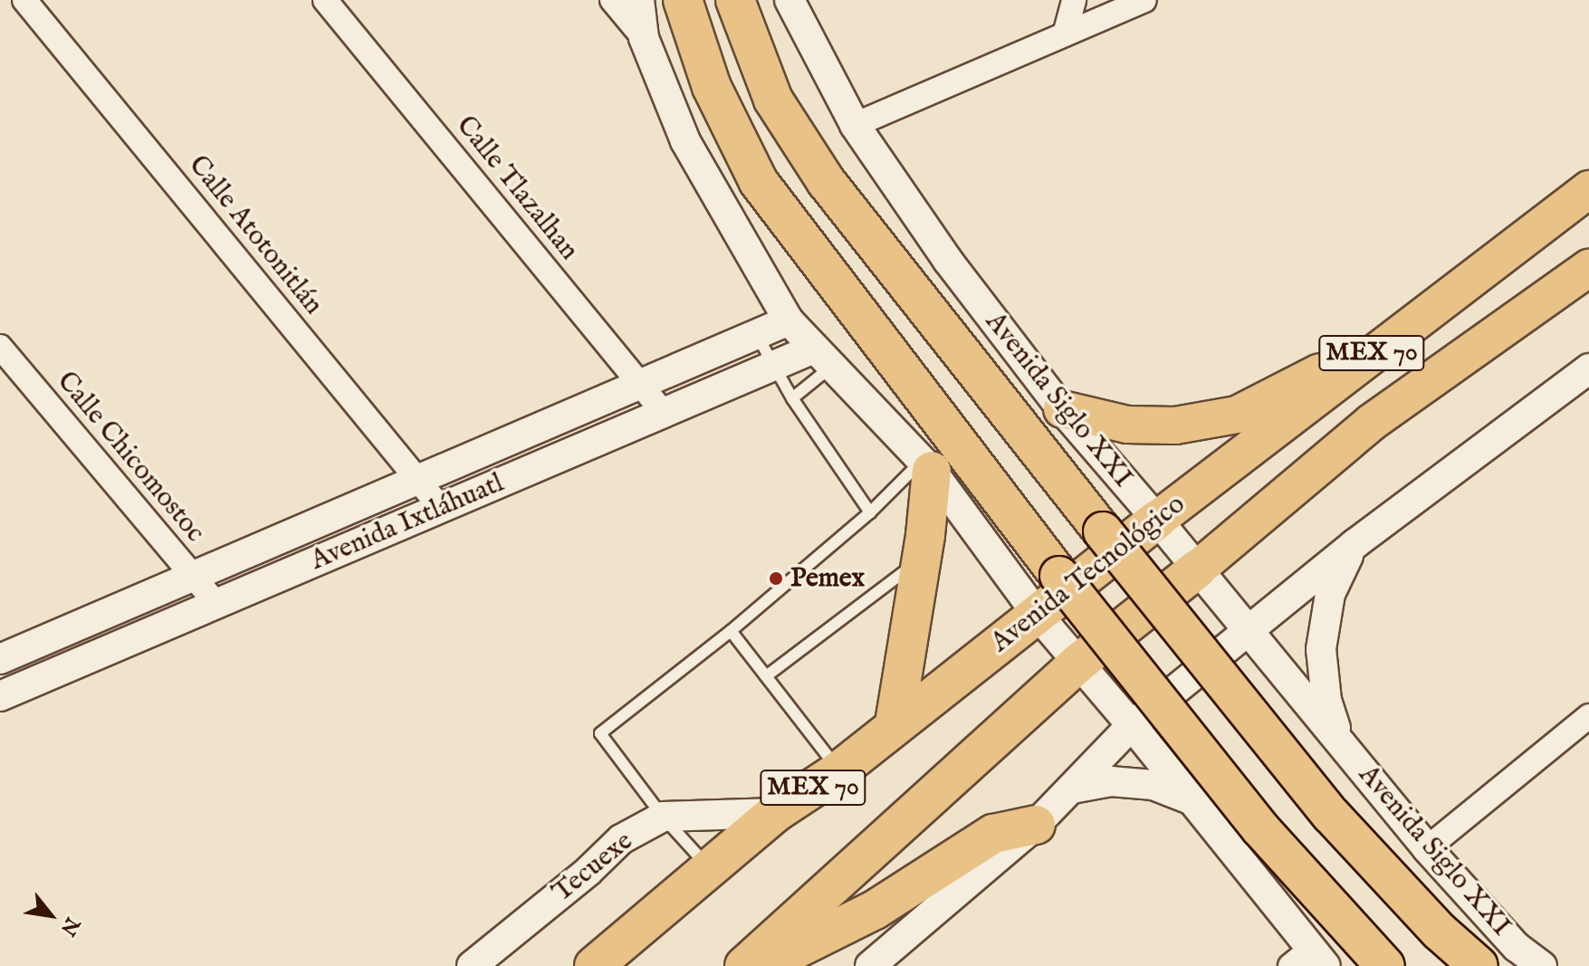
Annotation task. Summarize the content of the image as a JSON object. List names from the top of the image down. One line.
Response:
{"streets":{"highway":["MEX 70","Avenida Siglo XXI","Avenida Tecnológico"],"street":["Calle Tlazalhan","Calle Atotonitlán","Calle Chicomostoc","Avenida Ixtláhuatl","Tecuexe"]},"crossings":[["Calle Tlazalhan","Avenida Ixtláhuatl"],["Calle Atotonitlán","Avenida Ixtláhuatl"],["MEX 70","Avenida Siglo XXI"],["Avenida Siglo XXI","Avenida Tecnológico"],["Calle Chicomostoc","Avenida Ixtláhuatl"],["Avenida Tecnológico","Tecuexe"]],"places":["Pemex"],"north":"bottom right"}
